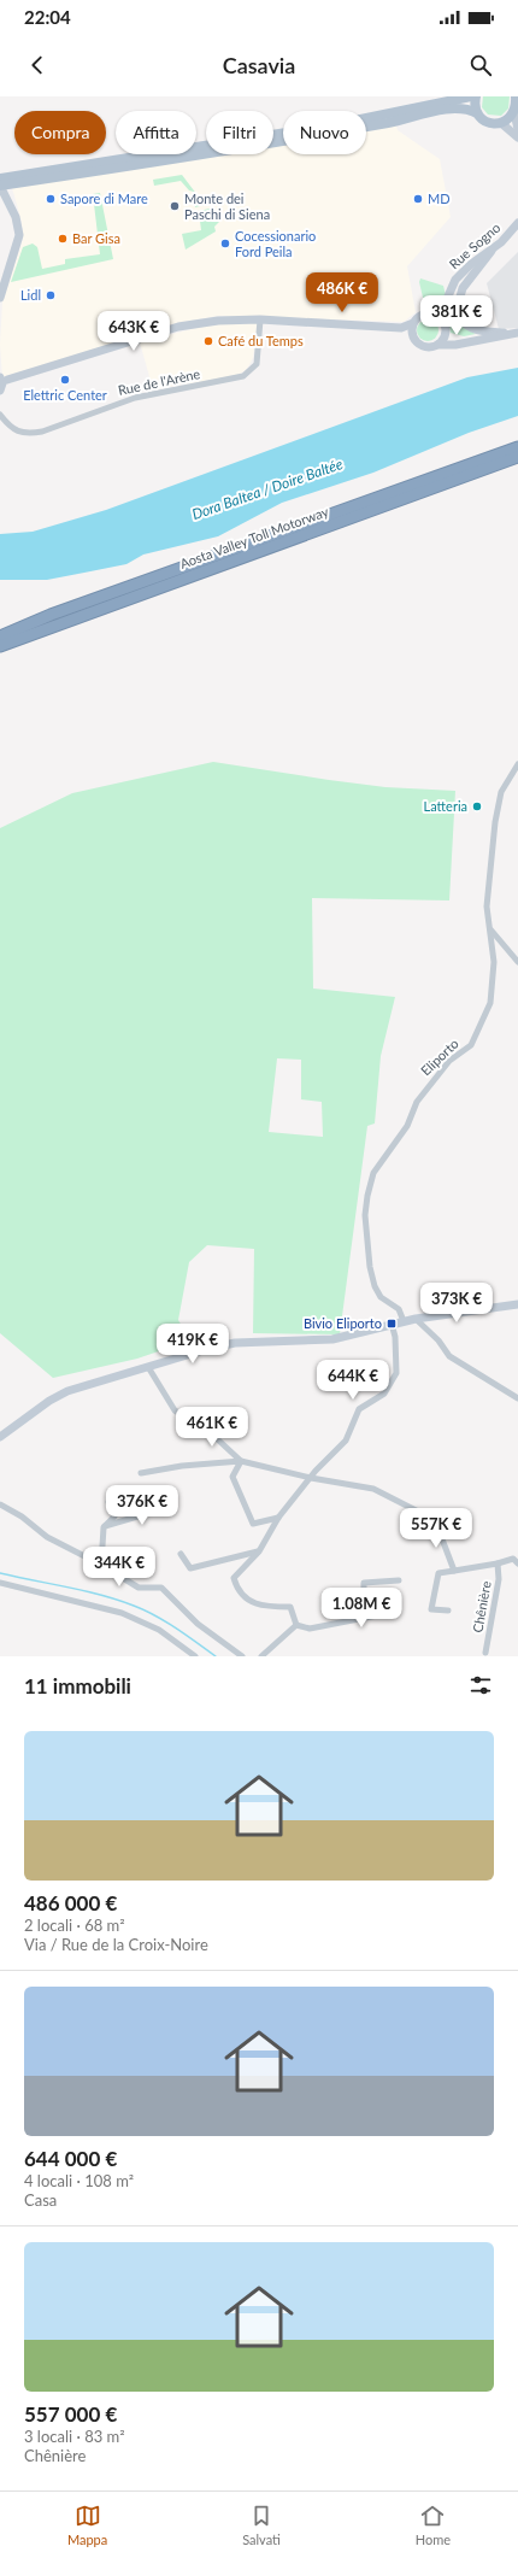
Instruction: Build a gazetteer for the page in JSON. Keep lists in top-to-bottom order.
{
  "streets": {
    "highway": ["Aosta Valley Toll Motorway"],
    "street": [
      "Rue Sogno",
      "Rue de l'Arène",
      "Eliporto",
      "Chênière"
    ]
  },
  "water": ["Dora Baltea / Doire Baltée"],
  "places": {
    "other": [
      "Sapore di Mare",
      "MD",
      "Monte dei Paschi di Siena",
      "Bar Gisa",
      "Cocessionario Ford Peila",
      "Lidl",
      "Café du Temps",
      "Elettric Center",
      "Latteria"
    ],
    "transit": ["Bivio Eliporto"]
  },
  "page": {
    "status": "22:04",
    "header": "Casavia",
    "chip": [
      "Compra",
      "Affitta",
      "Filtri",
      "Nuovo"
    ],
    "price": [
      "486K €",
      "381K €",
      "643K €",
      "373K €",
      "419K €",
      "644K €",
      "461K €",
      "376K €",
      "557K €",
      "344K €",
      "1.08M €"
    ],
    "heading": "11 immobili",
    "list": [
      {
        "name": "486 000 €",
        "note": "2 locali · 68 m² · Via / Rue de la Croix-Noire"
      },
      {
        "name": "644 000 €",
        "note": "4 locali · 108 m² · Casa"
      },
      {
        "name": "557 000 €",
        "note": "3 locali · 83 m² · Chênière"
      }
    ],
    "tabs": ["Mappa", "Salvati", "Home"]
  }
}
